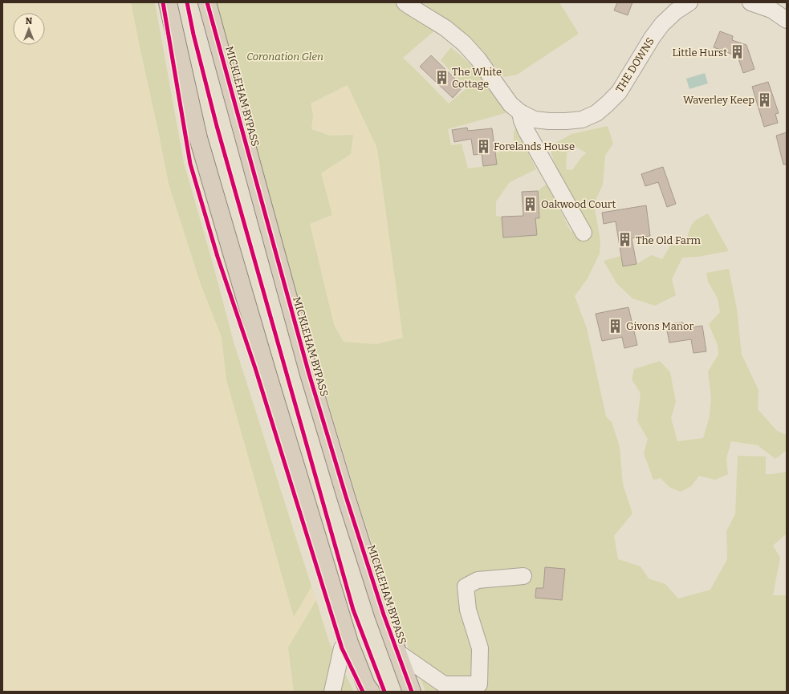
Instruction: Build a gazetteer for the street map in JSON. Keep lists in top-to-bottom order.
{
  "streets": {
    "highway": ["MICKLEHAM BYPASS"],
    "street": ["THE DOWNS"]
  },
  "parks": ["Coronation Glen"],
  "places": {
    "building": [
      "Little Hurst",
      "The White Cottage",
      "Waverley Keep",
      "Forelands House",
      "Oakwood Court",
      "The Old Farm",
      "Givons Manor"
    ]
  },
  "north": "top"
}
